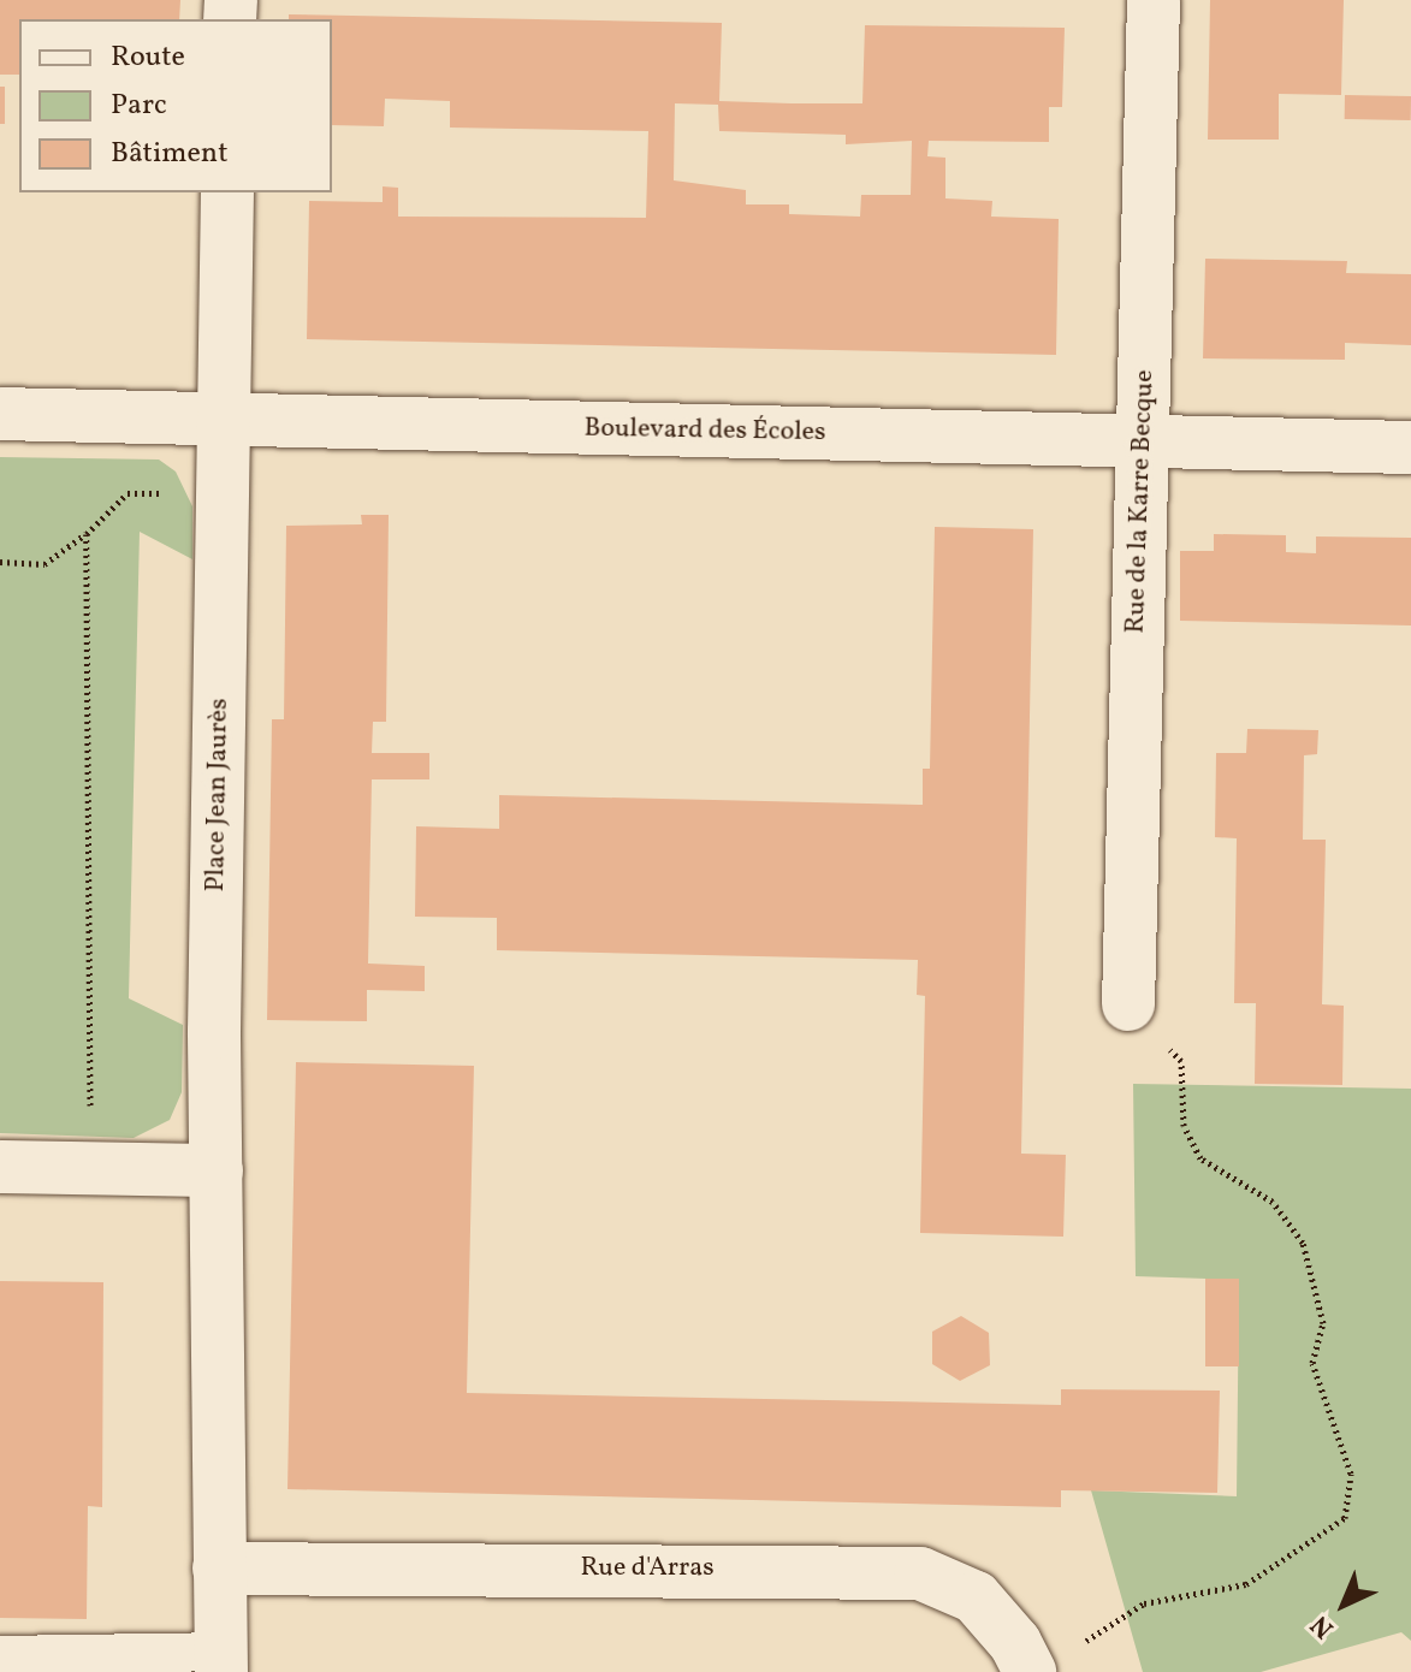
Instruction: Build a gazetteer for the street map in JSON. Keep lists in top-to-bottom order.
{
  "streets": {
    "street": [
      "Boulevard des Écoles",
      "Rue de la Karre Becque",
      "Place Jean Jaurès",
      "Rue d'Arras"
    ]
  },
  "crossings": [
    ["Boulevard des Écoles", "Rue de la Karre Becque"],
    ["Boulevard des Écoles", "Place Jean Jaurès"],
    ["Place Jean Jaurès", "Rue d'Arras"]
  ],
  "legend": ["Route", "Parc", "Bâtiment"],
  "north": "bottom left"
}
